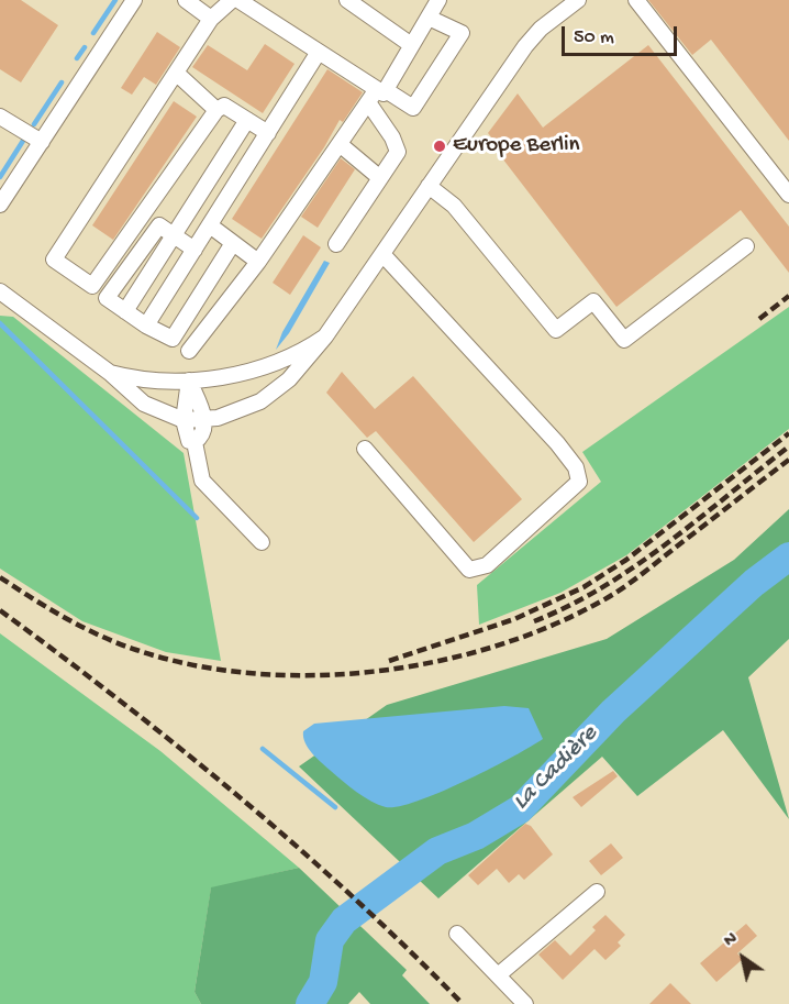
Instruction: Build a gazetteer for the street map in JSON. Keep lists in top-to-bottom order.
{
  "water": ["La Cadière"],
  "places": ["Europe Berlin"],
  "scale_bar": "50 m",
  "north": "top left"
}
